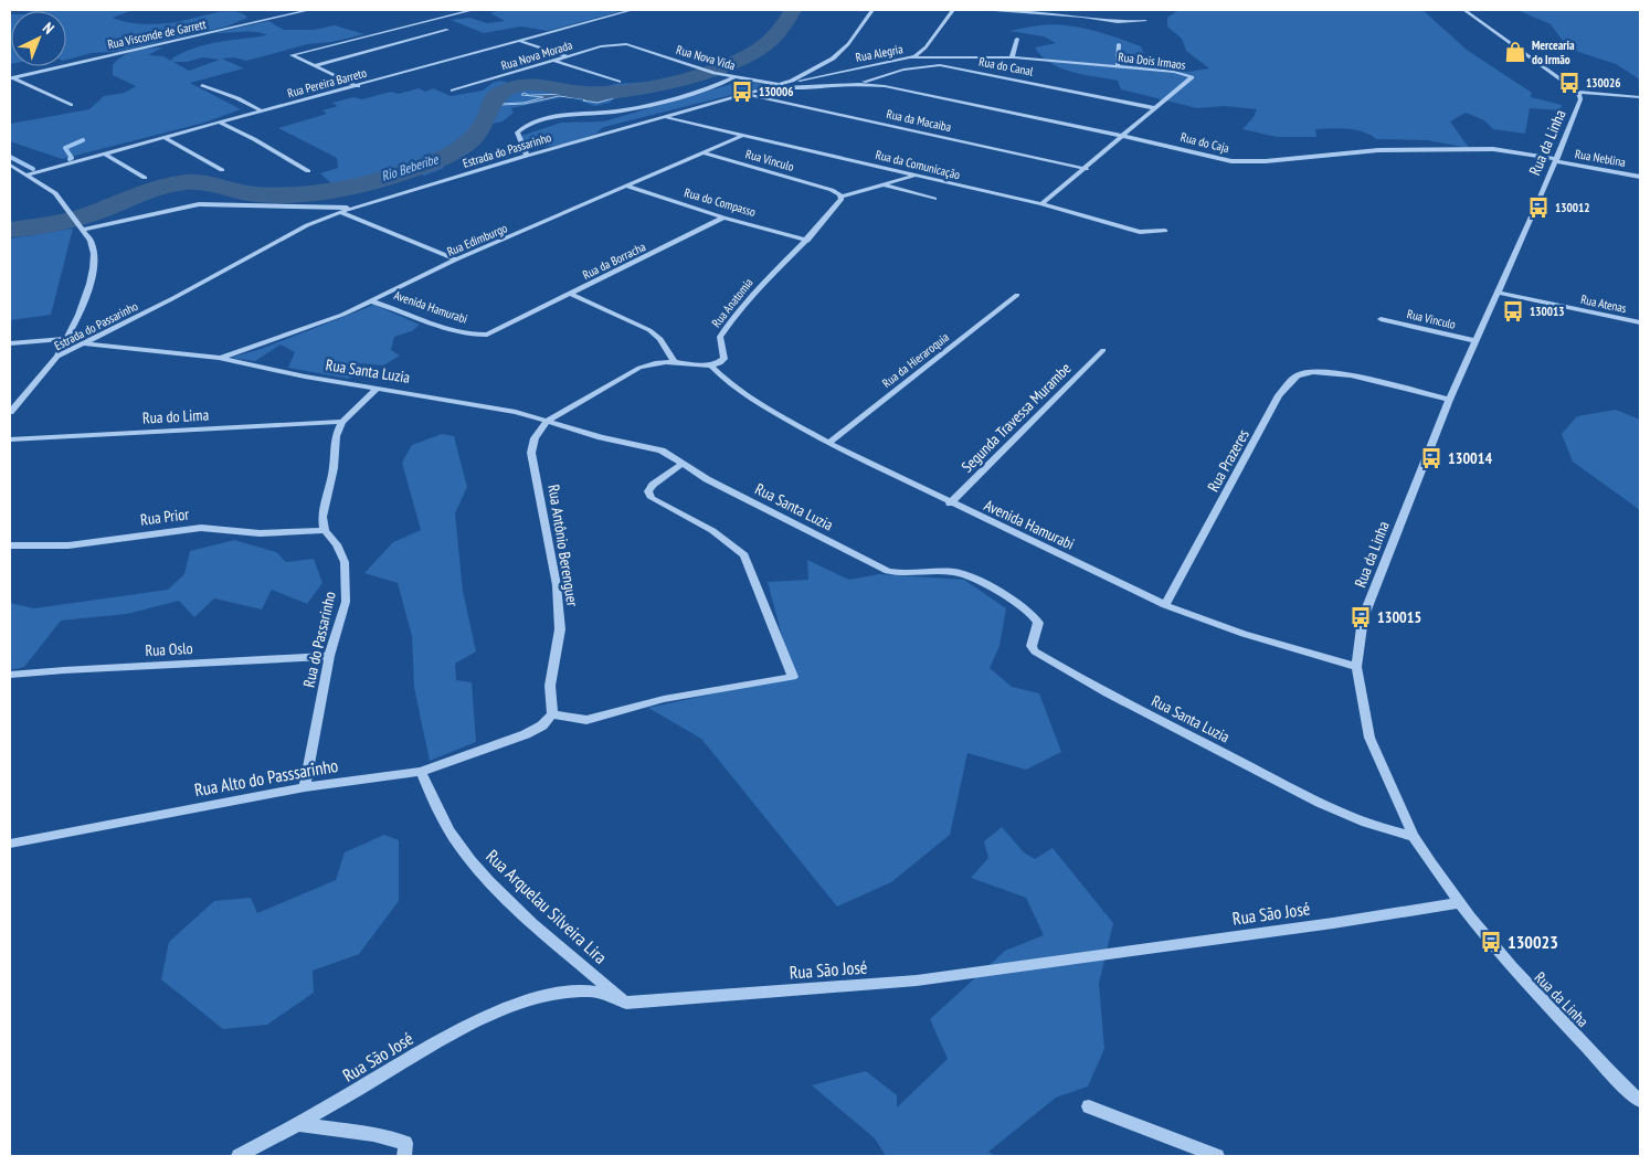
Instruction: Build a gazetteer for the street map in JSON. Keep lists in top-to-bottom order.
{
  "streets": {
    "street": [
      "Rua Visconde de Garrett",
      "Rua Alegria",
      "Rua Nova Morada",
      "Rua Nova Vida",
      "Rua Dois Irmaos",
      "Rua do Canal",
      "Rua Pereira Barreto",
      "Rua da Macaiba",
      "Rua do Caja",
      "Rua da Linha",
      "Estrada do Passarinho",
      "Rua Neblina",
      "Rua Vinculo",
      "Rua da Comunicação",
      "Rua do Compasso",
      "Rua Edimburgo",
      "Rua da Borracha",
      "Rua Anatomia",
      "Rua Atenas",
      "Avenida Hamurabi",
      "Rua da Hieraroquia",
      "Rua Santa Luzia",
      "Rua do Lima",
      "Segunda Travessa Murambe",
      "Rua Prazeres",
      "Rua Prior",
      "Rua Antônio Berenguer",
      "Rua do Passarinho",
      "Rua Oslo",
      "Rua Alto do Passsarinho",
      "Rua Arquelau Silveira Lira",
      "Rua São José"
    ]
  },
  "crossings": [
    ["Rua Alegria", "Rua Nova Vida"],
    ["Rua Alegria", "Rua Dois Irmaos"],
    ["Rua Alegria", "Rua do Canal"],
    ["Rua Alegria", "Rua do Caja"],
    ["Rua Alegria", "Estrada do Passarinho"],
    ["Rua Nova Morada", "Rua Nova Vida"],
    ["Rua Nova Vida", "Estrada do Passarinho"],
    ["Rua Dois Irmaos", "Rua do Canal"],
    ["Rua Dois Irmaos", "Rua da Macaiba"],
    ["Rua Dois Irmaos", "Rua do Caja"],
    ["Rua Dois Irmaos", "Rua da Comunicação"],
    ["Rua da Macaiba", "Estrada do Passarinho"],
    ["Rua do Caja", "Rua da Linha"],
    ["Rua do Caja", "Rua Neblina"],
    ["Rua da Linha", "Rua Neblina"],
    ["Rua da Linha", "Rua Vinculo"],
    ["Rua da Linha", "Rua Atenas"],
    ["Rua da Linha", "Avenida Hamurabi"],
    ["Rua da Linha", "Rua Santa Luzia"],
    ["Rua da Linha", "Rua Prazeres"],
    ["Rua da Linha", "Rua São José"],
    ["Estrada do Passarinho", "Rua da Comunicação"],
    ["Estrada do Passarinho", "Rua Santa Luzia"],
    ["Rua Vinculo", "Rua Edimburgo"],
    ["Rua Vinculo", "Rua Anatomia"],
    ["Rua da Comunicação", "Rua Edimburgo"],
    ["Rua do Compasso", "Rua Edimburgo"],
    ["Rua do Compasso", "Rua da Borracha"],
    ["Rua do Compasso", "Rua Anatomia"],
    ["Rua Edimburgo", "Avenida Hamurabi"],
    ["Rua Edimburgo", "Rua Santa Luzia"],
    ["Rua da Borracha", "Avenida Hamurabi"],
    ["Rua Anatomia", "Avenida Hamurabi"],
    ["Avenida Hamurabi", "Rua da Hieraroquia"],
    ["Avenida Hamurabi", "Segunda Travessa Murambe"],
    ["Avenida Hamurabi", "Rua Prazeres"],
    ["Rua Santa Luzia", "Rua Antônio Berenguer"],
    ["Rua Prior", "Rua do Passarinho"],
    ["Rua Antônio Berenguer", "Rua Alto do Passsarinho"],
    ["Rua do Passarinho", "Rua Oslo"],
    ["Rua do Passarinho", "Rua Alto do Passsarinho"],
    ["Rua Alto do Passsarinho", "Rua Arquelau Silveira Lira"],
    ["Rua Arquelau Silveira Lira", "Rua São José"]
  ],
  "water": ["Rio Beberibe"],
  "places": {
    "shop": ["Mercearia do Irmão"],
    "bus stop": [
      "130026",
      "130006",
      "130012",
      "130013",
      "130014",
      "130015",
      "130023"
    ]
  },
  "north": "top right"
}
